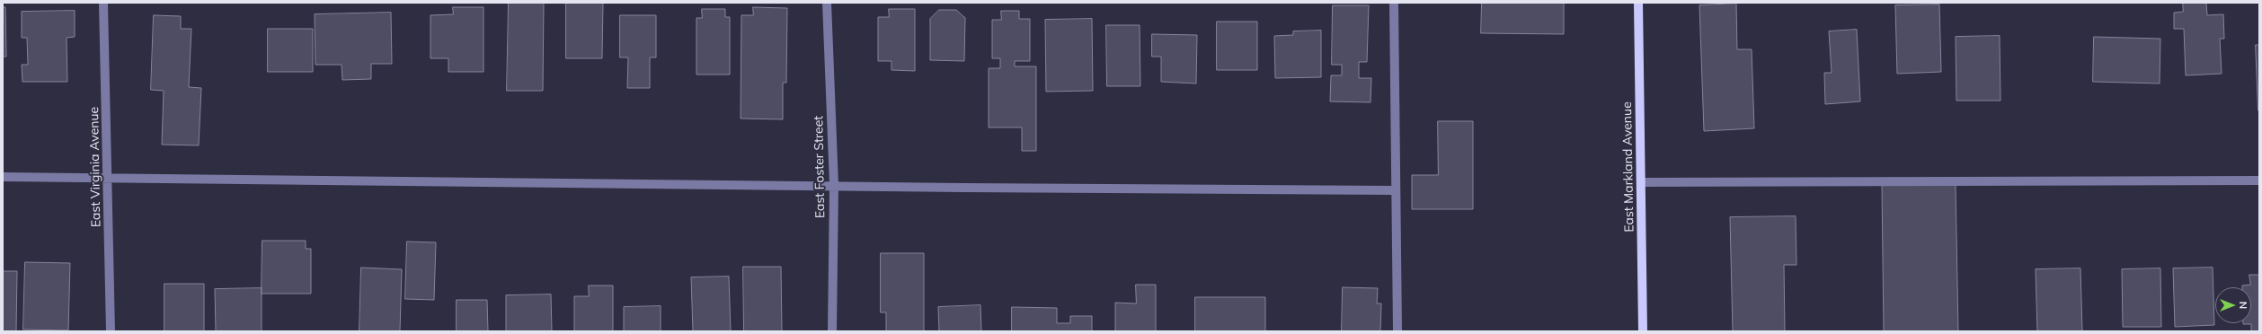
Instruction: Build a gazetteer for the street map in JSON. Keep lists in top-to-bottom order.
{
  "streets": {
    "main road": ["East Markland Avenue"],
    "street": ["East Virginia Avenue", "East Foster Street"]
  },
  "north": "right"
}
